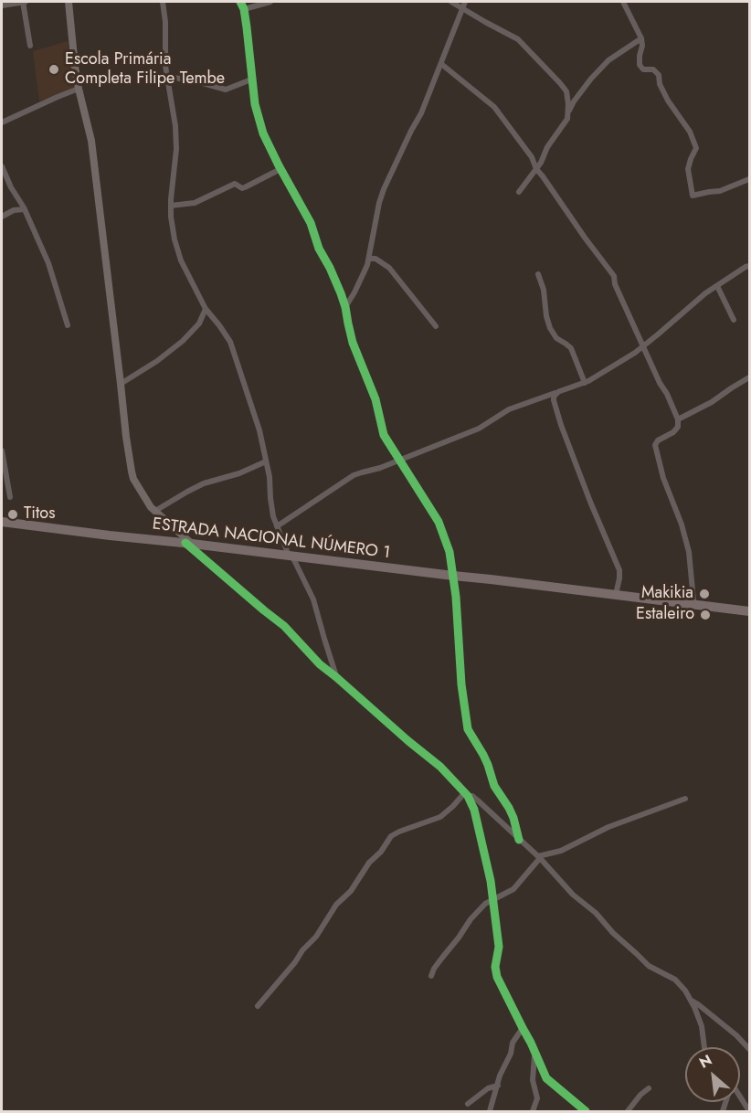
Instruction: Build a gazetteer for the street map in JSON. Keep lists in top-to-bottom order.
{
  "streets": {
    "highway": ["ESTRADA NACIONAL NÚMERO 1"]
  },
  "places": [
    "Escola Primária Completa Filipe Tembe",
    "Titos",
    "Makikia",
    "Estaleiro"
  ],
  "north": "top left"
}
